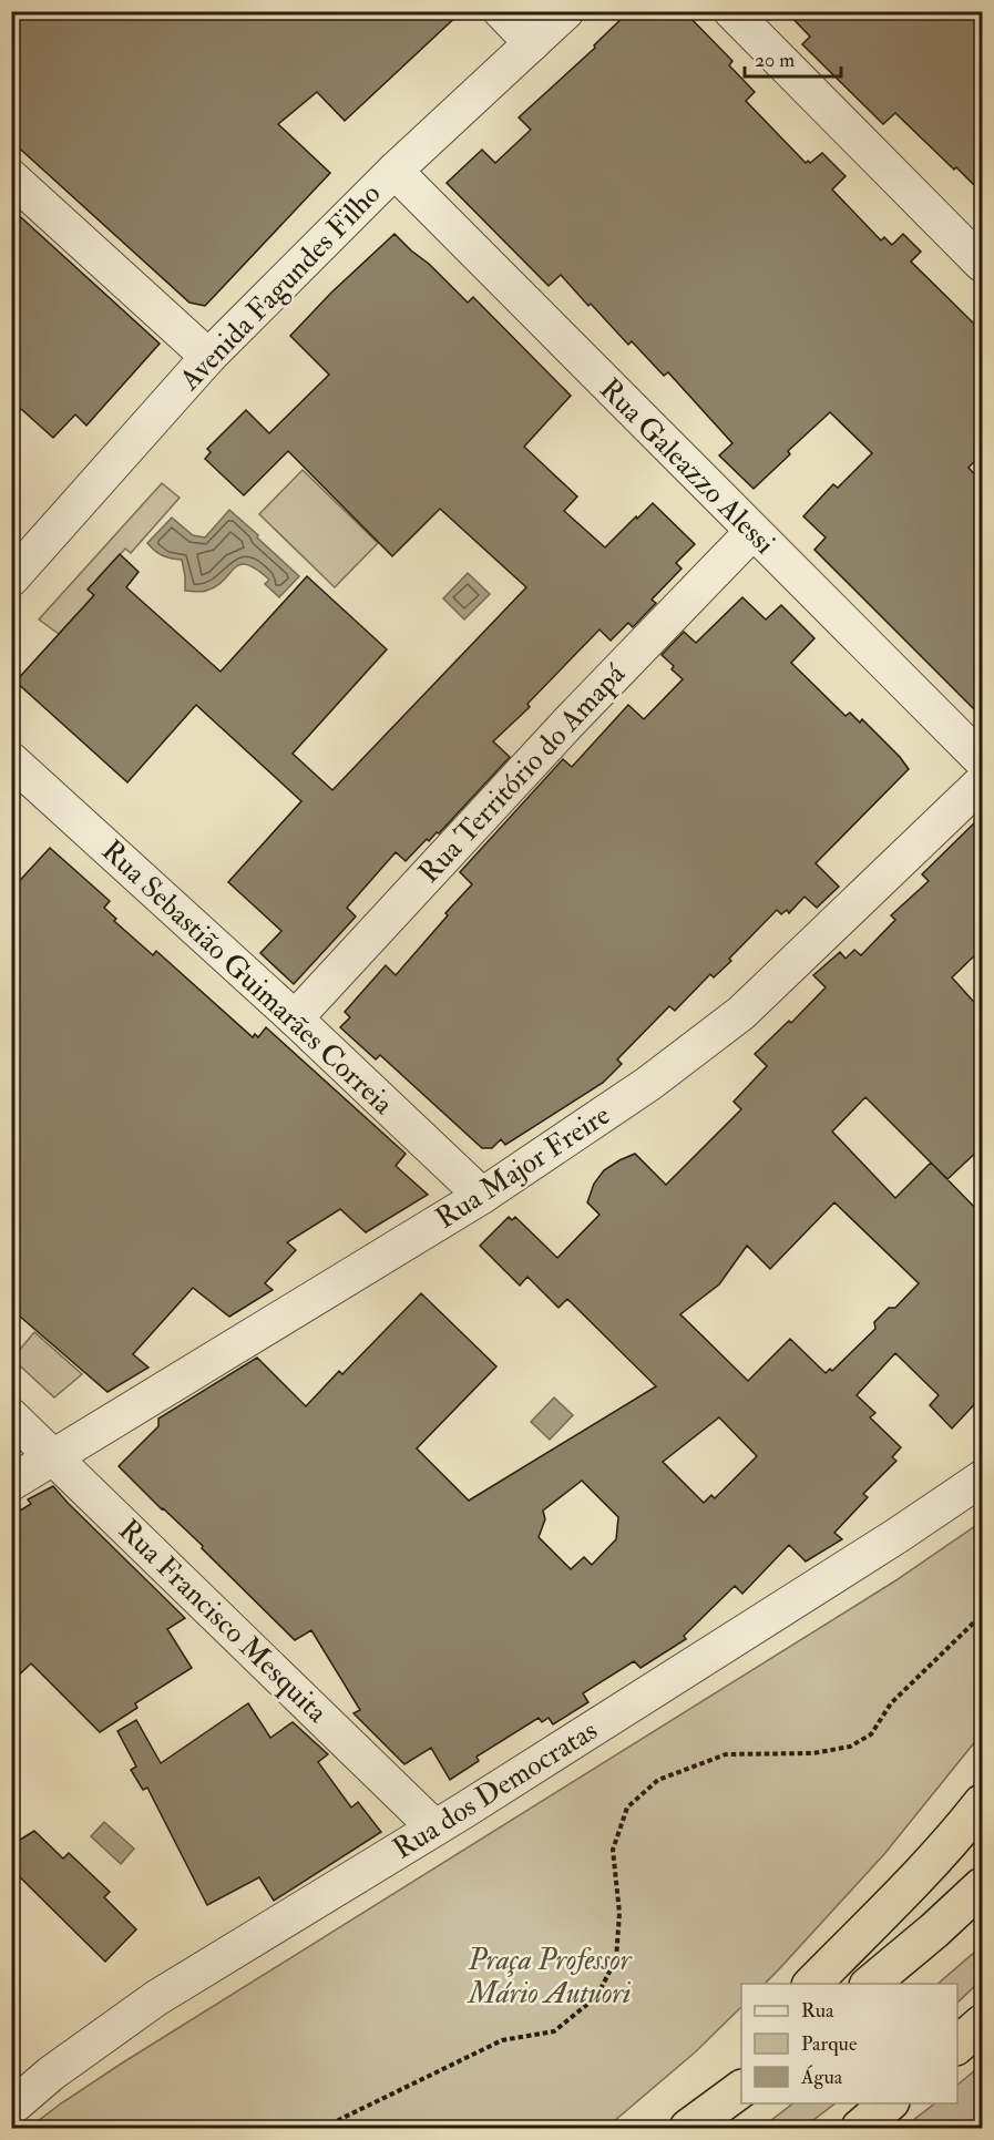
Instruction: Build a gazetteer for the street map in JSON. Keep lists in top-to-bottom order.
{
  "streets": {
    "street": [
      "Avenida Fagundes Filho",
      "Rua Galeazzo Alessi",
      "Rua Território do Amapá",
      "Rua Sebastião Guimarães Correia",
      "Rua Major Freire",
      "Rua Francisco Mesquita",
      "Rua dos Democratas"
    ]
  },
  "crossings": [
    ["Avenida Fagundes Filho", "Rua Galeazzo Alessi"],
    ["Rua Galeazzo Alessi", "Rua Território do Amapá"],
    ["Rua Território do Amapá", "Rua Sebastião Guimarães Correia"],
    ["Rua Sebastião Guimarães Correia", "Rua Major Freire"],
    ["Rua Major Freire", "Rua Francisco Mesquita"],
    ["Rua Francisco Mesquita", "Rua dos Democratas"]
  ],
  "parks": ["Praça Professor Mário Autuori"],
  "legend": ["Rua", "Parque", "Água"],
  "scale_bar": "20 m"
}
